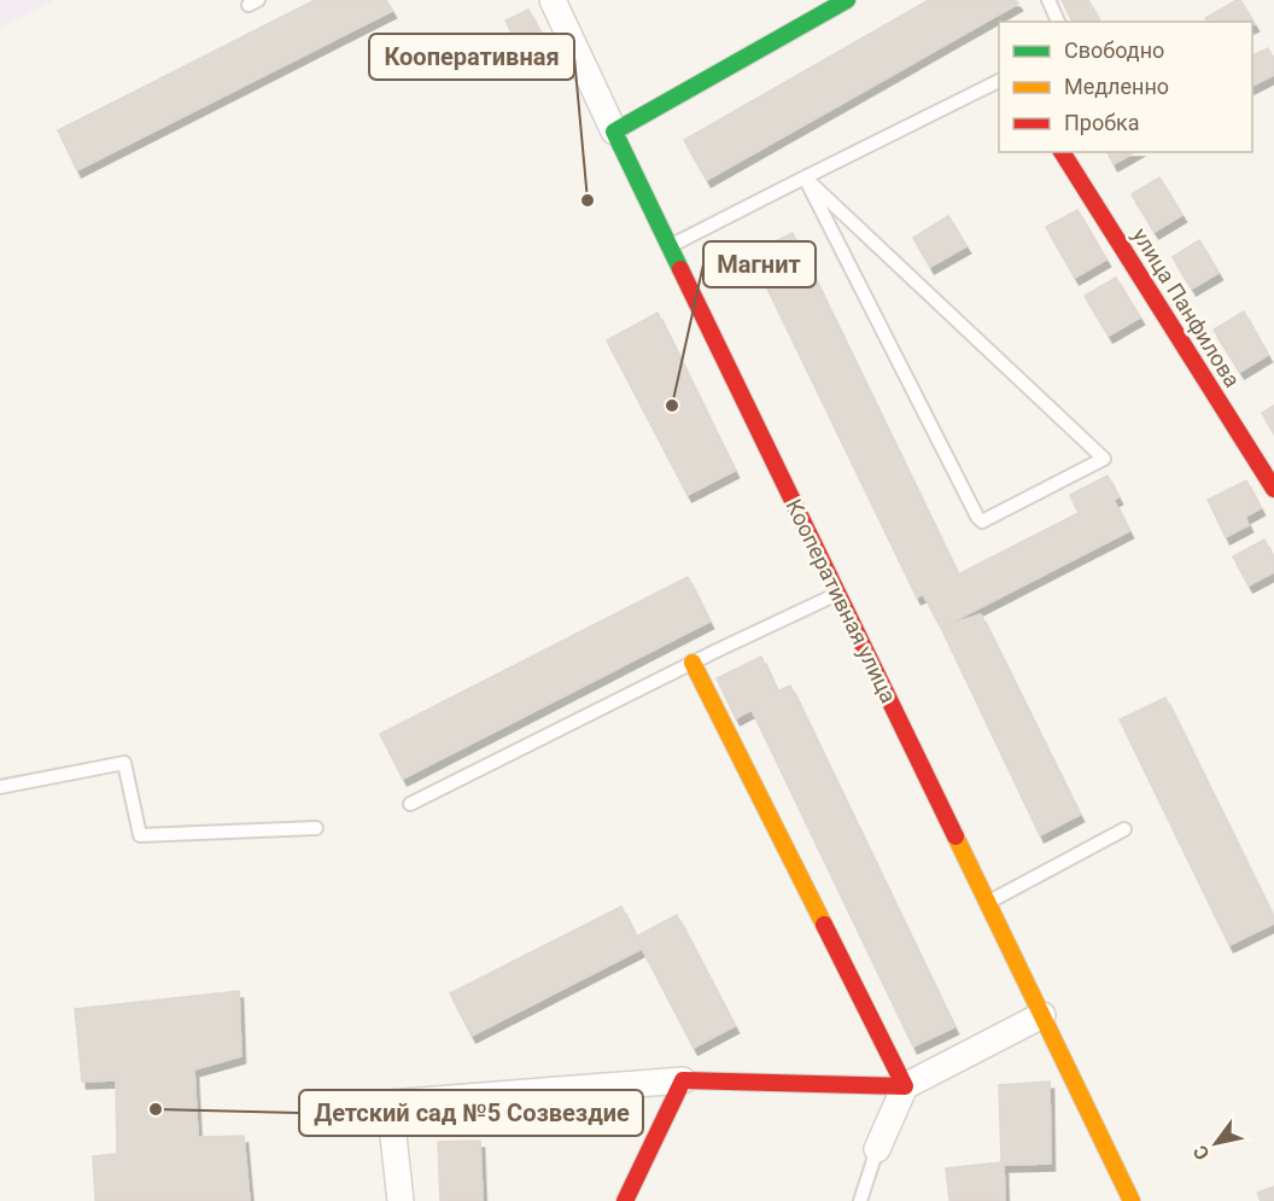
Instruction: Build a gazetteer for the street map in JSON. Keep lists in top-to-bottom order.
{
  "streets": {
    "street": ["улица Панфилова", "Кооперативная улица"]
  },
  "places": ["Кооперативная", "Магнит", "Детский сад №5 Созвездие"],
  "legend": ["Свободно", "Медленно", "Пробка"],
  "north": "bottom left"
}
